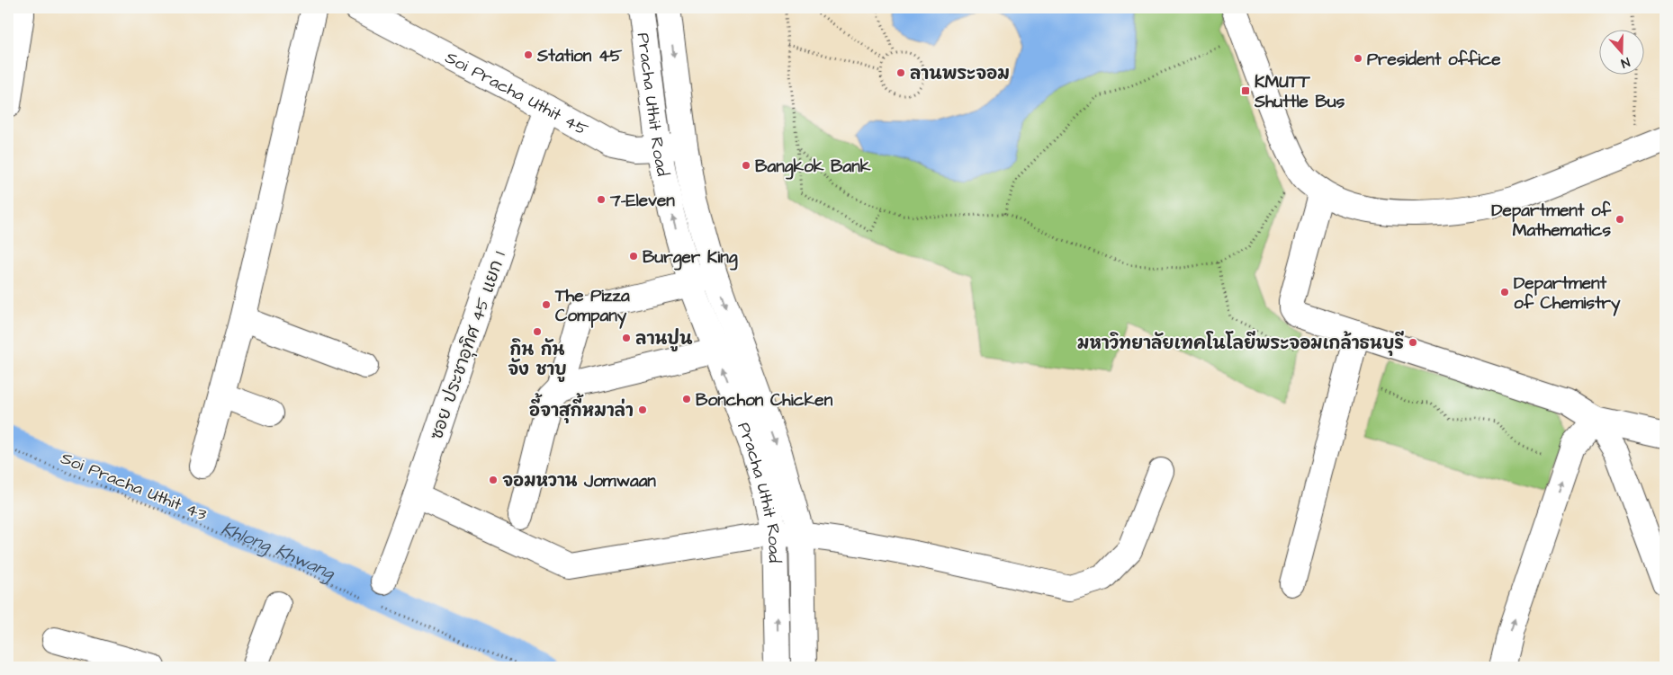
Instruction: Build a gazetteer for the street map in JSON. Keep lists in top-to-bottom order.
{
  "streets": {
    "street": ["Soi Pracha Uthit 45", "Pracha Uthit Road", "ซอย ประชาอุทิศ 45 แยก 1"],
    "path": ["Soi Pracha Uthit 43"]
  },
  "crossings": [
    ["Soi Pracha Uthit 45", "Pracha Uthit Road"],
    ["Soi Pracha Uthit 45", "ซอย ประชาอุทิศ 45 แยก 1"],
    ["ซอย ประชาอุทิศ 45 แยก 1", "Soi Pracha Uthit 43"]
  ],
  "water": ["Khlong Khwang"],
  "places": {
    "other": [
      "Station 45",
      "President office",
      "ลานพระจอม",
      "Bangkok Bank",
      "7-Eleven",
      "Department of Mathematics",
      "Burger King",
      "Department of Chemistry",
      "The Pizza Company",
      "กิน กัน จัง ชาบู",
      "ลานปูน",
      "มหาวิทยาลัยเทคโนโลยีพระจอมเกล้าธนบุรี",
      "Bonchon Chicken",
      "อี้จาสุกี้หมาล่า",
      "จอมหวาน Jomwaan"
    ],
    "transit": ["KMUTT Shuttle Bus"]
  },
  "north": "bottom"
}
